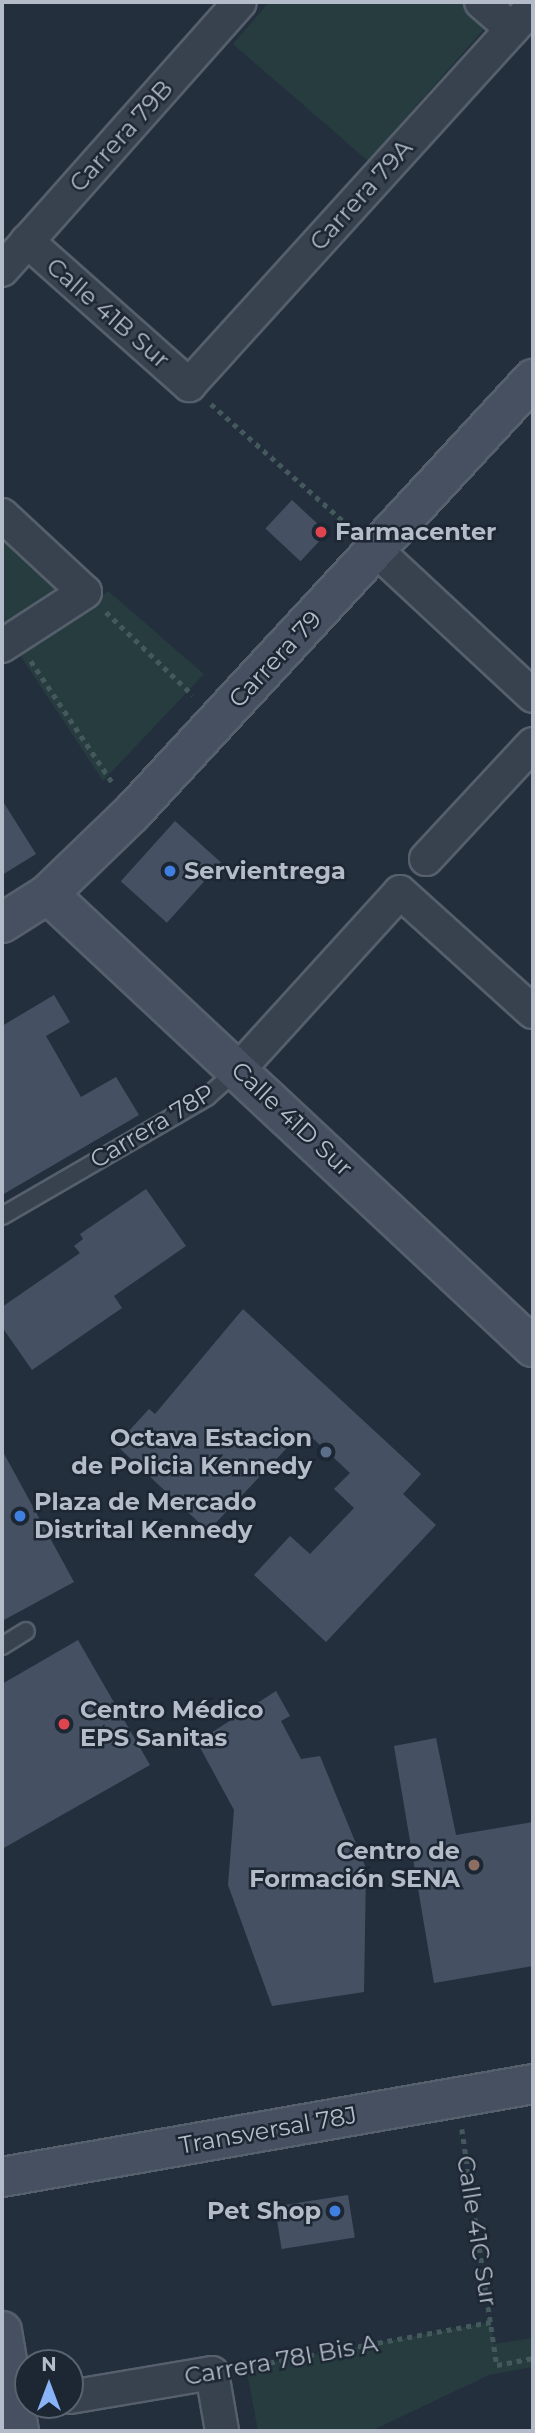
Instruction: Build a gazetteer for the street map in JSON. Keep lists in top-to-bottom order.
{
  "streets": {
    "street": [
      "Carrera 79B",
      "Carrera 79A",
      "Calle 41B Sur",
      "Carrera 79",
      "Calle 41D Sur",
      "Carrera 78P",
      "Transversal 78J",
      "Carrera 78I Bis A"
    ],
    "path": ["Calle 41C Sur"]
  },
  "crossings": [
    ["Carrera 79B", "Calle 41B Sur"],
    ["Carrera 79A", "Calle 41B Sur"],
    ["Carrera 79", "Calle 41D Sur"],
    ["Calle 41D Sur", "Carrera 78P"],
    ["Transversal 78J", "Calle 41C Sur"],
    ["Calle 41C Sur", "Carrera 78I Bis A"]
  ],
  "places": [
    "Farmacenter",
    "Servientrega",
    "Octava Estacion de Policia Kennedy",
    "Plaza de Mercado Distrital Kennedy",
    "Centro Médico EPS Sanitas",
    "Centro de Formación SENA",
    "Pet Shop"
  ],
  "north": "top"
}
